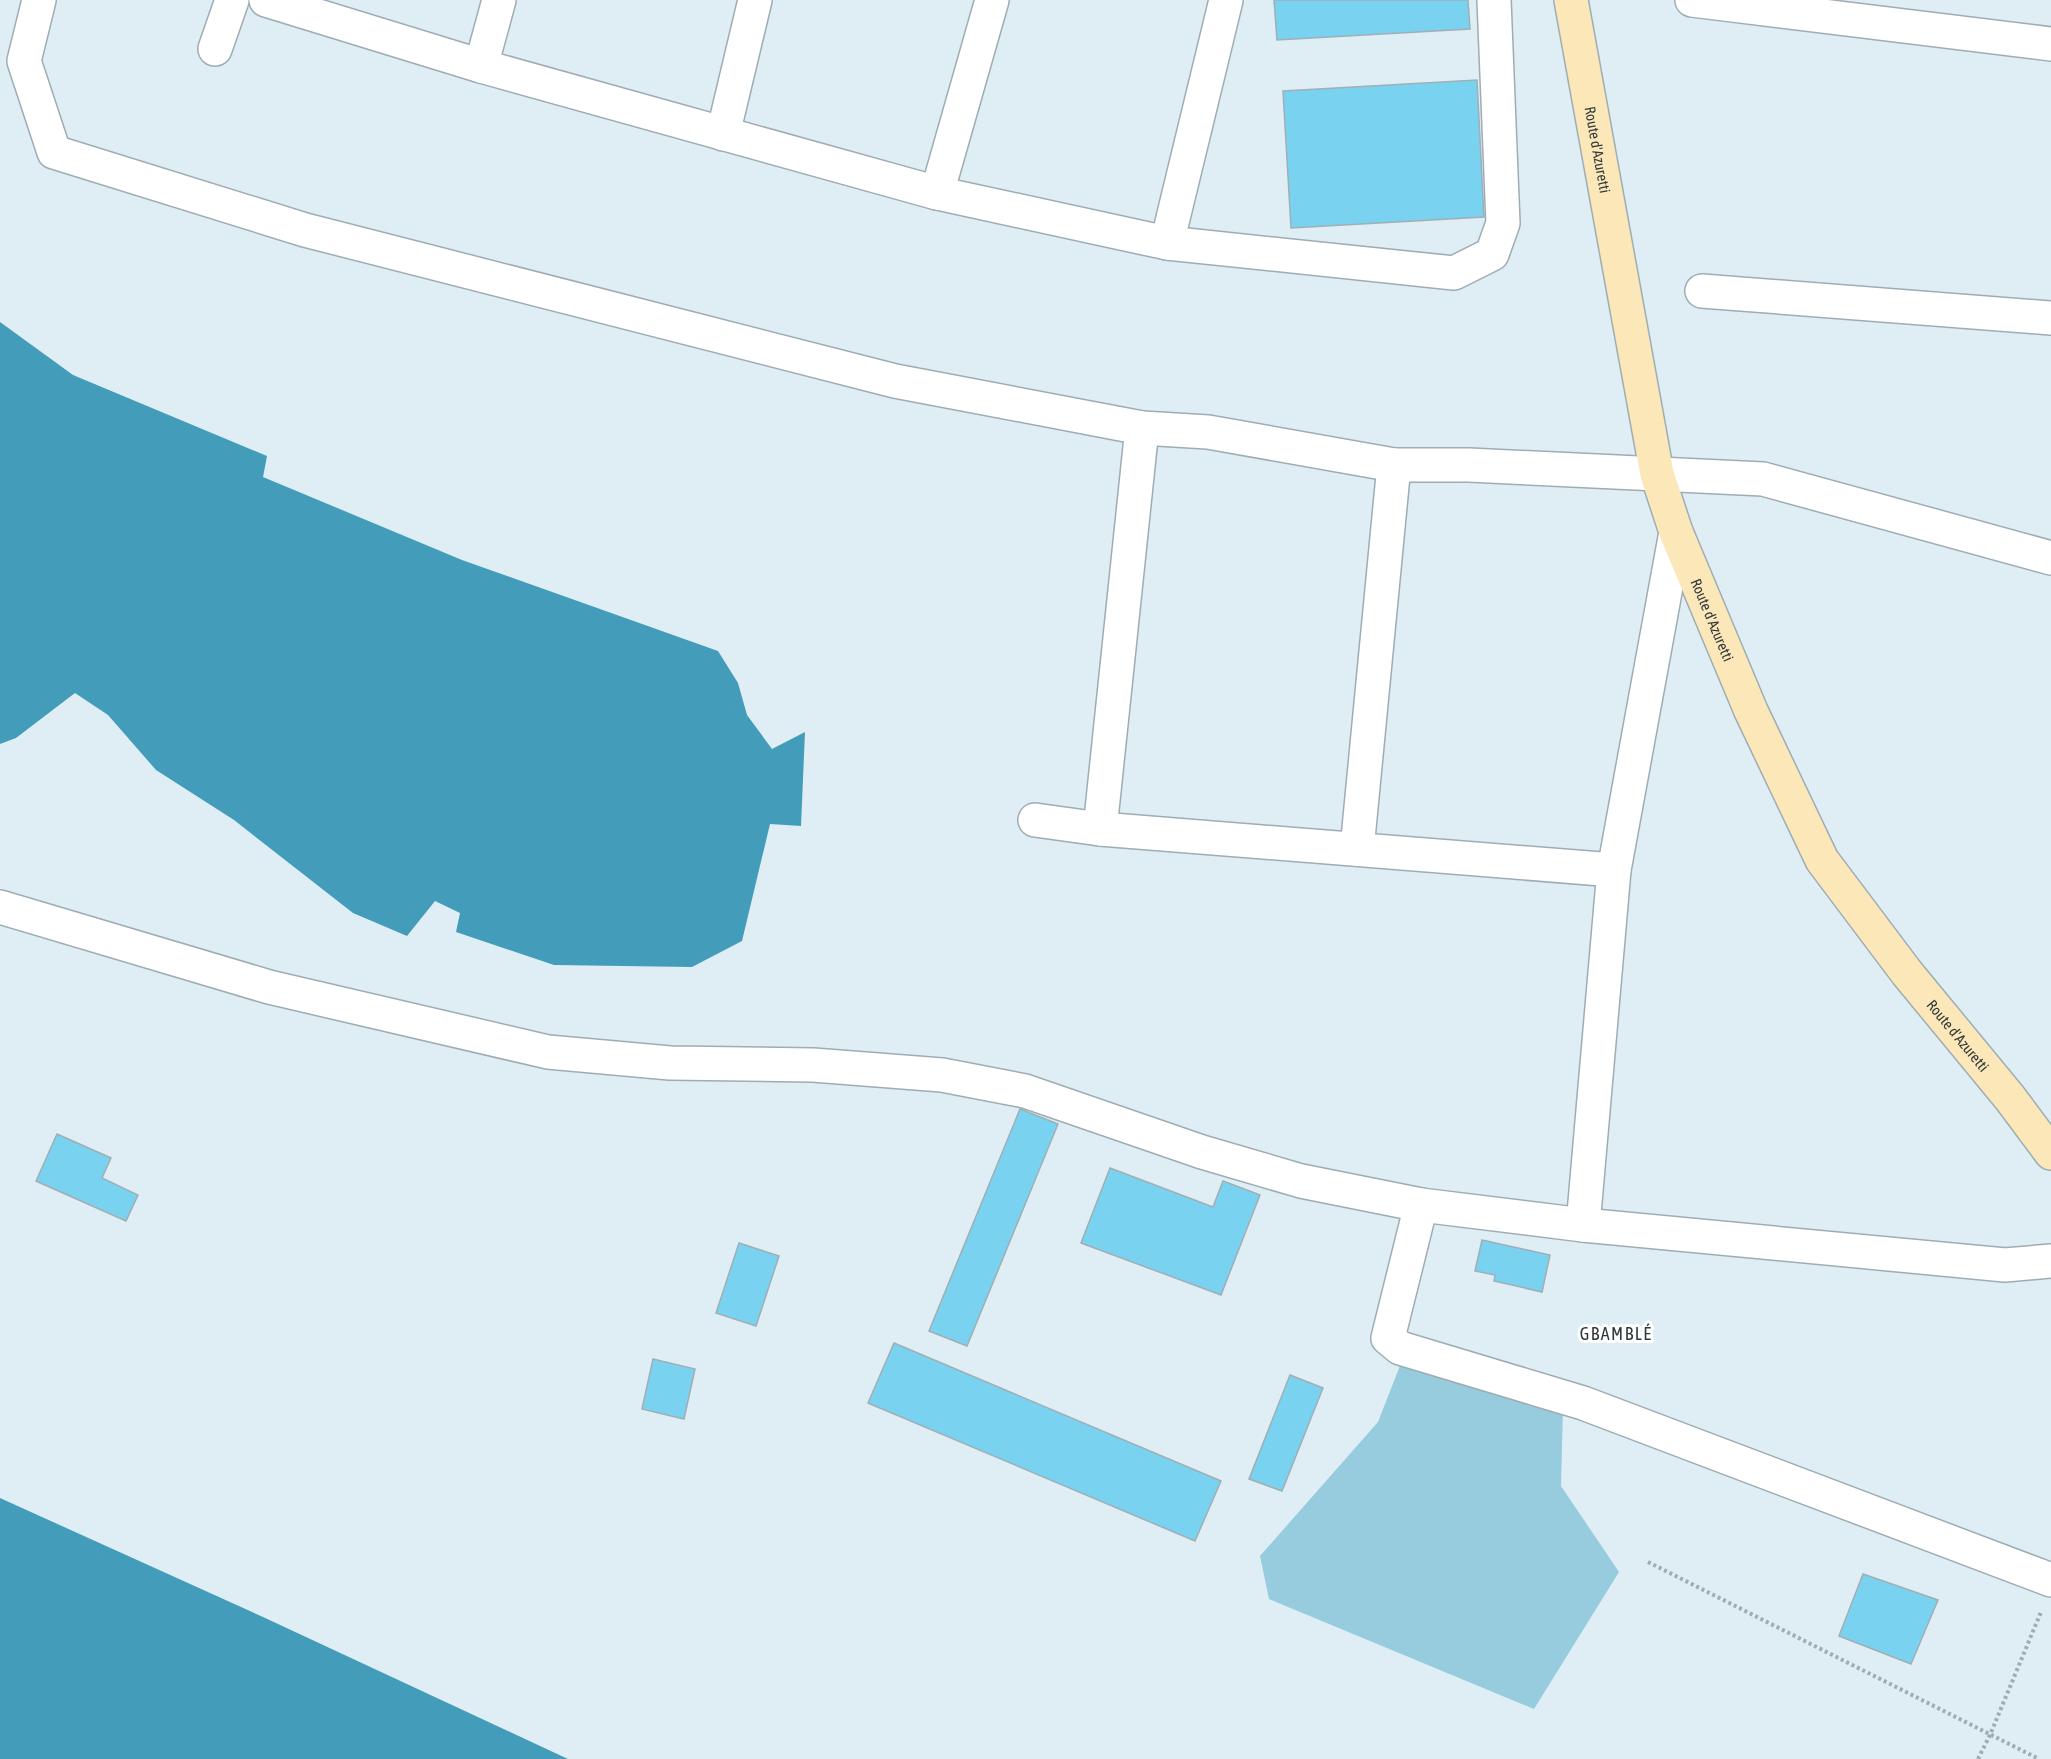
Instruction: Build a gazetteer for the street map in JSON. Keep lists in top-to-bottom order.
{
  "streets": {
    "street": ["Route d'Azuretti"]
  },
  "districts": ["GBAMBLÉ"]
}
